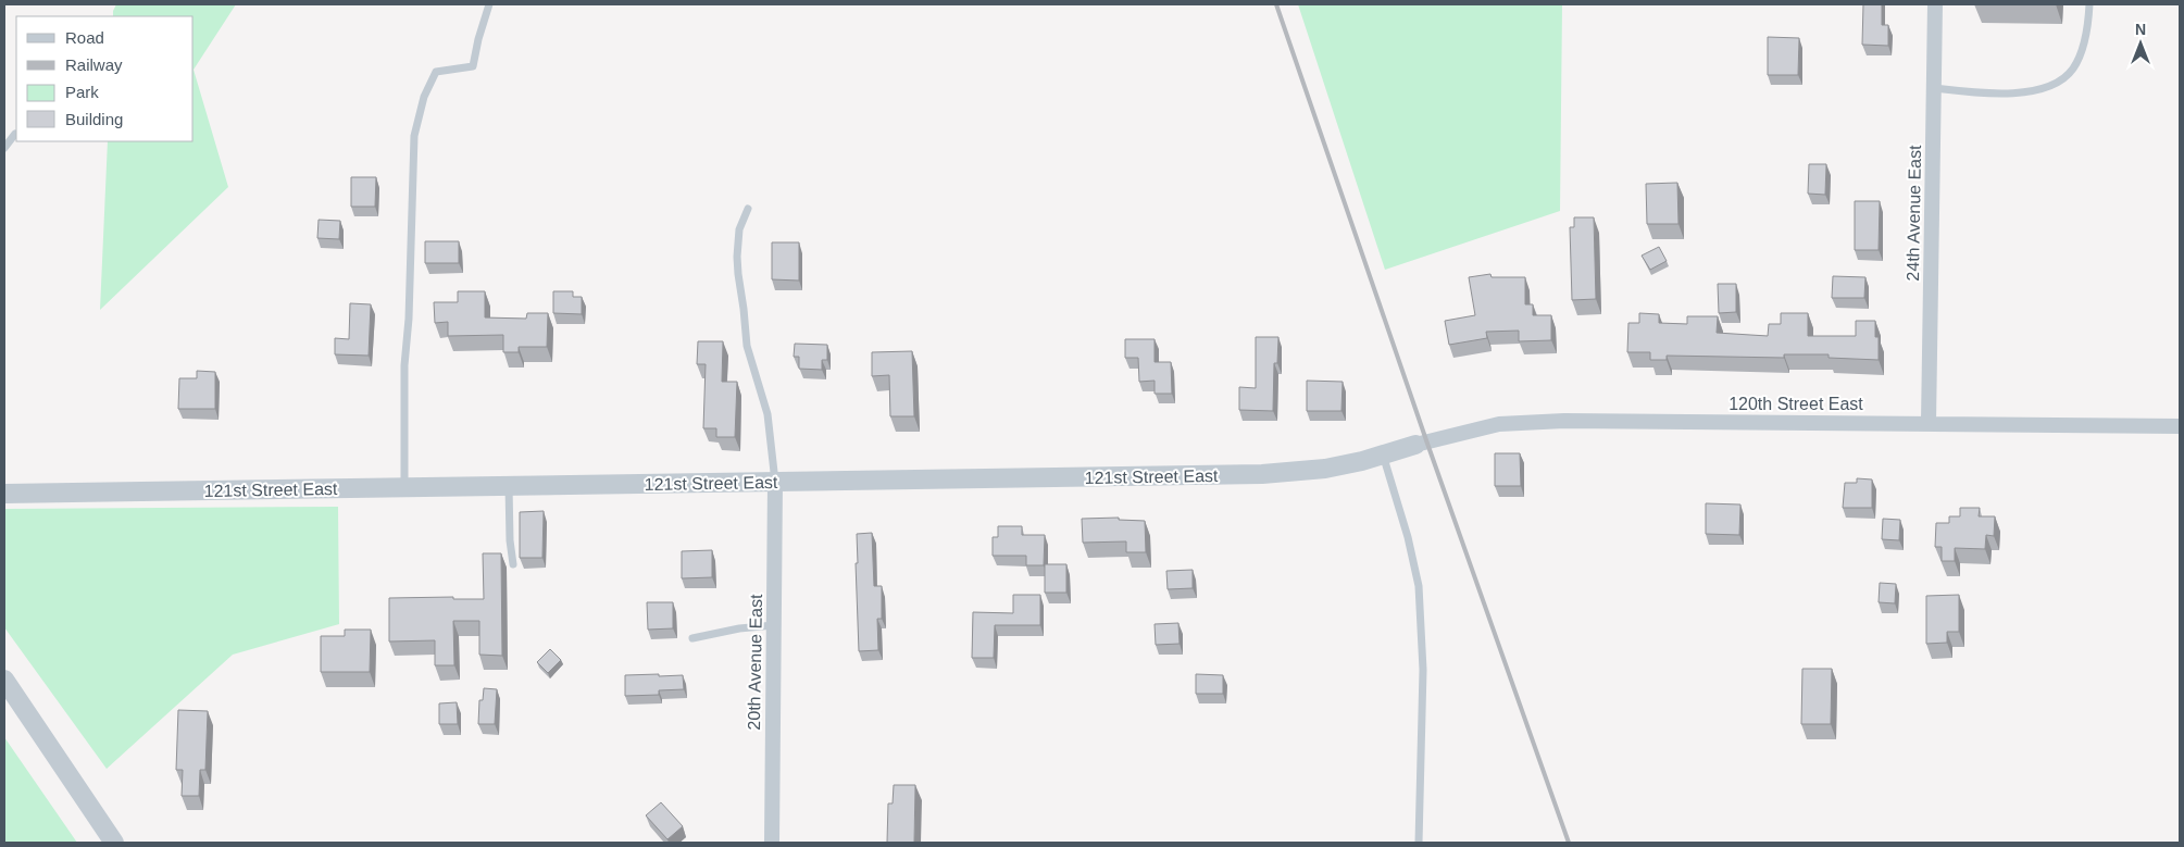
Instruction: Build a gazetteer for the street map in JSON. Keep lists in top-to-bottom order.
{
  "streets": {
    "street": [
      "24th Avenue East",
      "120th Street East",
      "121st Street East",
      "20th Avenue East"
    ]
  },
  "crossings": [
    ["24th Avenue East", "120th Street East"],
    ["120th Street East", "121st Street East"],
    ["121st Street East", "20th Avenue East"]
  ],
  "legend": [
    "Road",
    "Railway",
    "Park",
    "Building"
  ],
  "north": "top"
}
